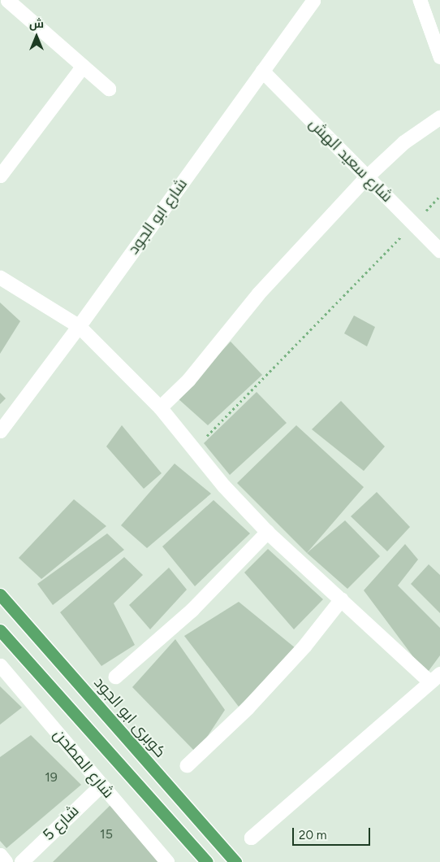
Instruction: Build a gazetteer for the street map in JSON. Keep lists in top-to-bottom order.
{
  "streets": {
    "main road": ["كوبرى ابو الجود"],
    "street": [
      "شارع سعيد الهش",
      "شارع ابو الجود",
      "شارع المطحن",
      "شارع 5"
    ]
  },
  "crossings": [
    ["شارع سعيد الهش", "شارع ابو الجود"],
    ["شارع المطحن", "شارع 5"]
  ],
  "house_numbers": ["19", "15"],
  "scale_bar": "20 m",
  "north": "top"
}
